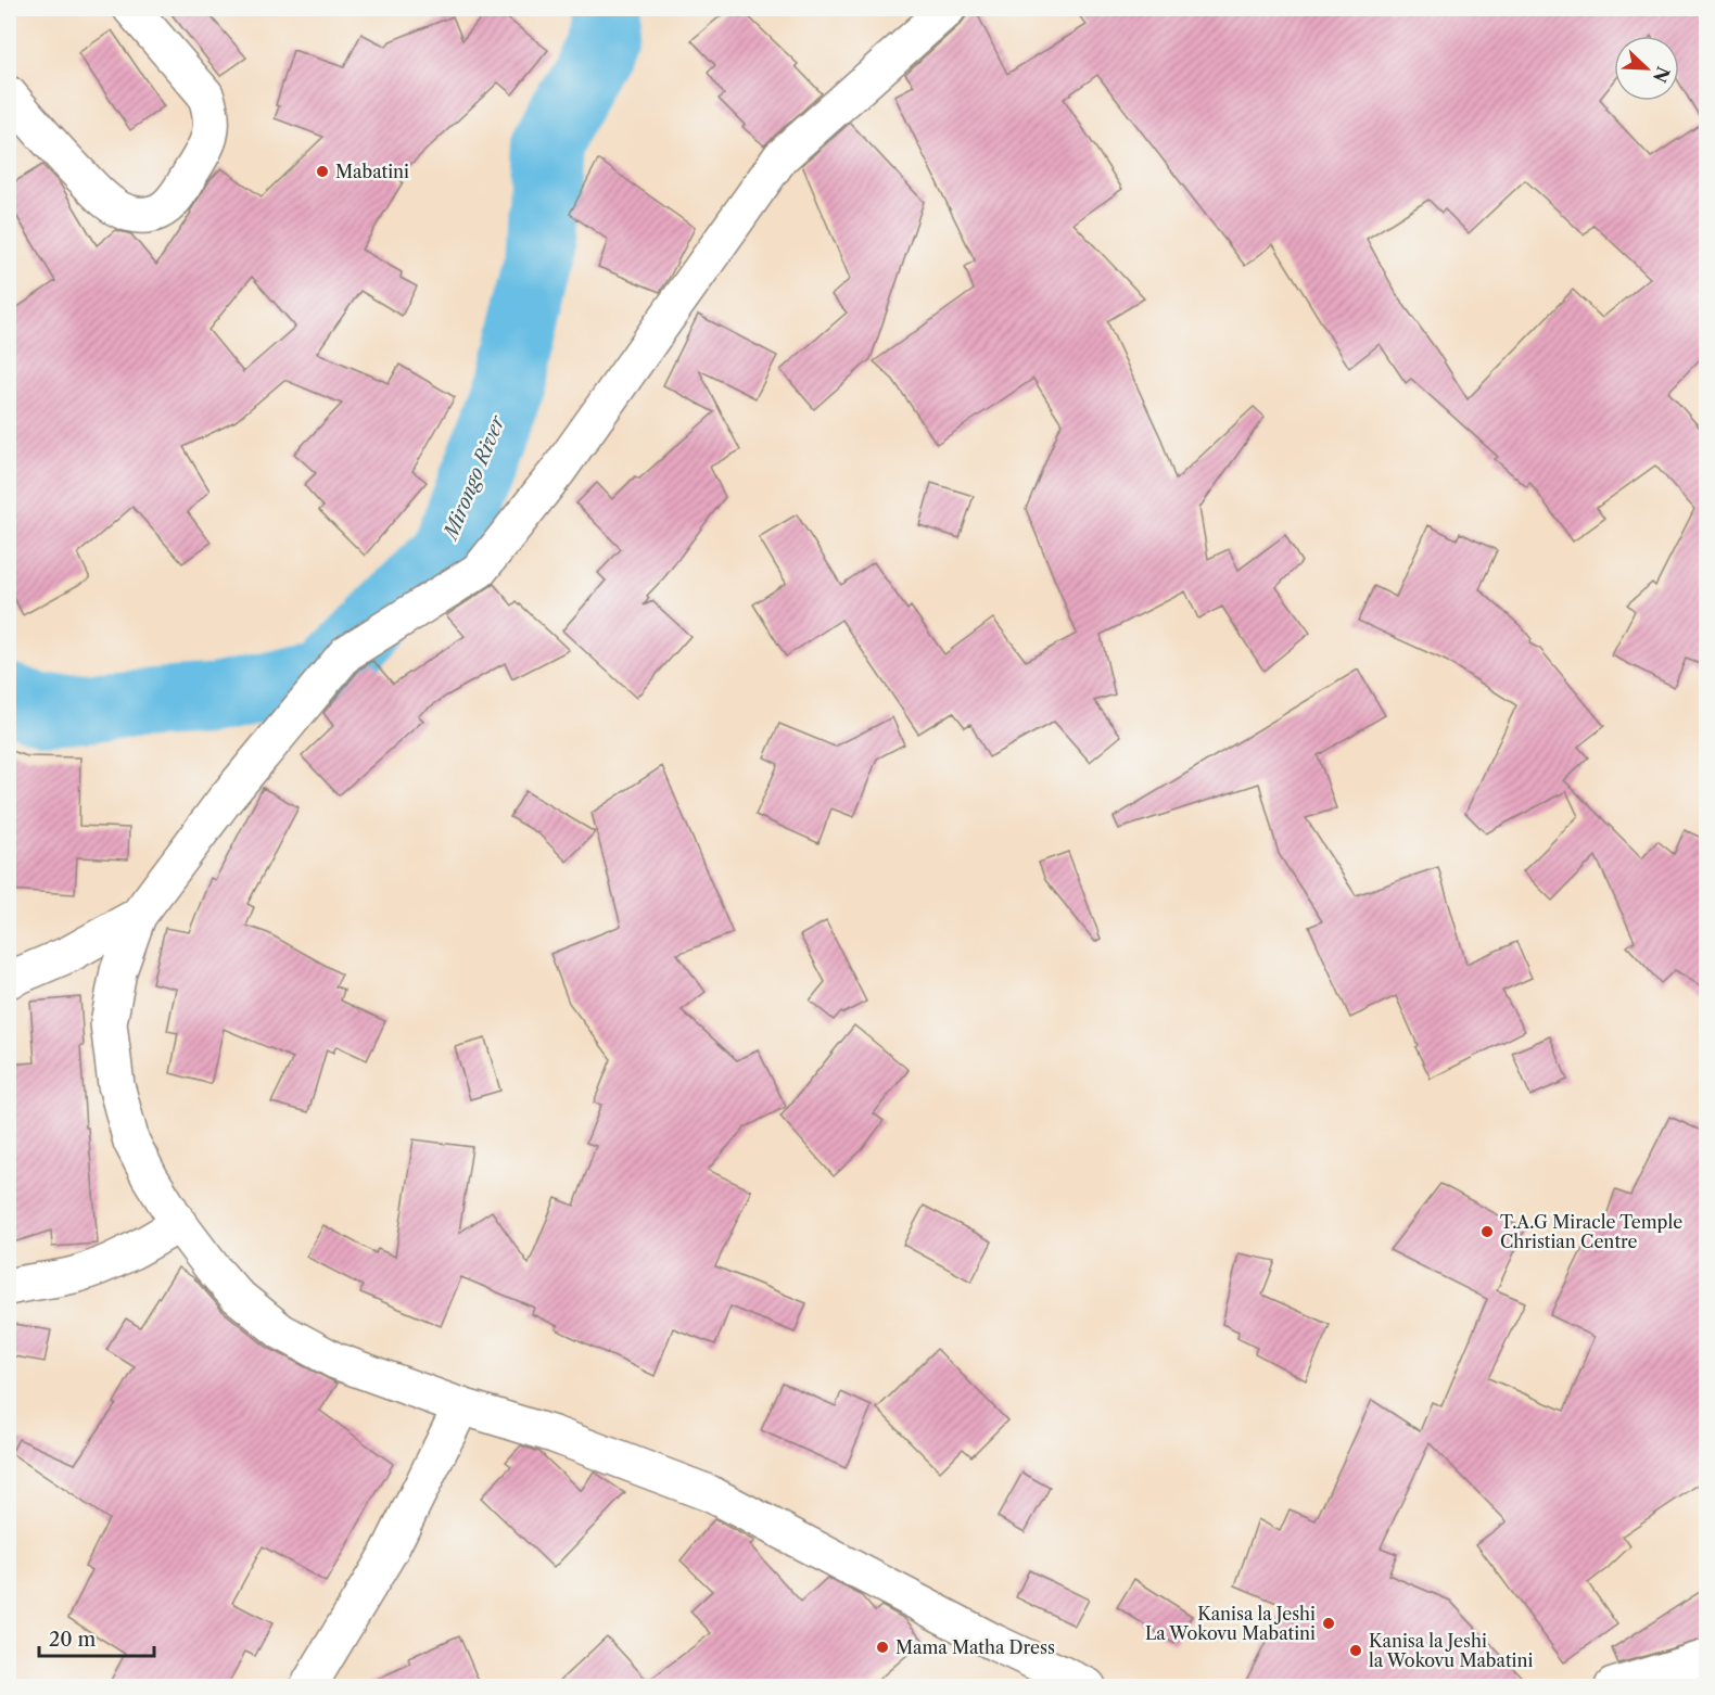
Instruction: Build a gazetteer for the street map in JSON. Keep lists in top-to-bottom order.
{
  "water": ["Mirongo River"],
  "places": [
    "Mabatini",
    "T.A.G Miracle Temple Christian Centre",
    "Kanisa la Jeshi La Wokovu Mabatini",
    "Mama Matha Dress",
    "Kanisa la Jeshi la Wokovu Mabatini"
  ],
  "scale_bar": "20 m",
  "north": "bottom right"
}
